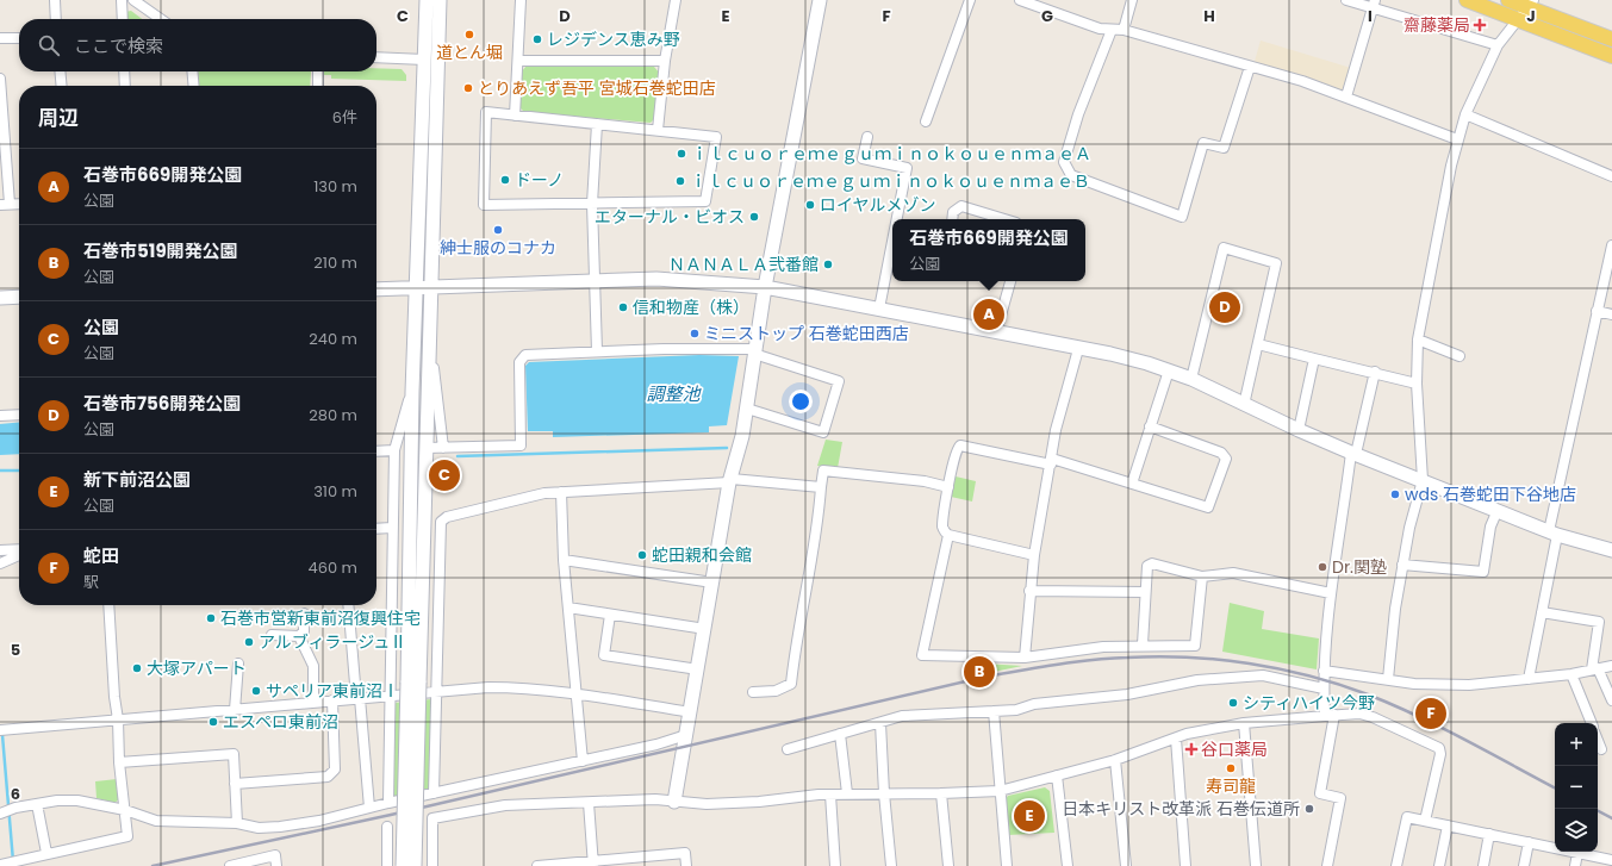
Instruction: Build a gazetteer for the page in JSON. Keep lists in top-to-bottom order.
{
  "water": ["調整池"],
  "places": {
    "health": ["齋藤薬局", "谷口薬局"],
    "other": [
      "道とん堀",
      "レジデンス恵み野",
      "とりあえず吾平 宮城石巻蛇田店",
      "ｉｌｃｕｏｒｅｍｅｇｕｍｉｎｏｋｏｕｅｎｍａｅＡ",
      "ドーノ",
      "ｉｌｃｕｏｒｅｍｅｇｕｍｉｎｏｋｏｕｅｎｍａｅＢ",
      "ロイヤルメゾン",
      "エターナル・ビオス",
      "紳士服のコナカ",
      "ＮＡＮＡＬＡ弐番館",
      "信和物産（株）",
      "ミニストップ 石巻蛇田西店",
      "wds 石巻蛇田下谷地店",
      "蛇田親和会館",
      "Dr.関塾",
      "石巻市営新東前沼復興住宅",
      "アルブィラージュⅡ",
      "大塚アパート",
      "サペリア東前沼Ⅰ",
      "シティハイツ今野",
      "エスペロ東前沼",
      "寿司龍",
      "日本キリスト改革派 石巻伝道所"
    ]
  },
  "page": {
    "search": "ここで検索",
    "heading": ["周辺", "6件"],
    "list": [
      {
        "mark": "A",
        "name": "石巻市669開発公園",
        "note": "公園",
        "value": "130 m"
      },
      {
        "mark": "B",
        "name": "石巻市519開発公園",
        "note": "公園",
        "value": "210 m"
      },
      {
        "mark": "C",
        "name": "公園",
        "note": "公園",
        "value": "240 m"
      },
      {
        "mark": "D",
        "name": "石巻市756開発公園",
        "note": "公園",
        "value": "280 m"
      },
      {
        "mark": "E",
        "name": "新下前沼公園",
        "note": "公園",
        "value": "310 m"
      },
      {
        "mark": "F",
        "name": "蛇田",
        "note": "駅",
        "value": "460 m"
      }
    ],
    "popup": ["石巻市669開発公園", "公園"],
    "pins": [
      "D",
      "A",
      "C",
      "B",
      "F",
      "E"
    ],
    "map_buttons": ["+", "−"]
  },
  "grid": {
    "columns": [
      "C",
      "D",
      "E",
      "F",
      "G",
      "H",
      "I",
      "J"
    ],
    "rows": ["5", "6"]
  }
}
